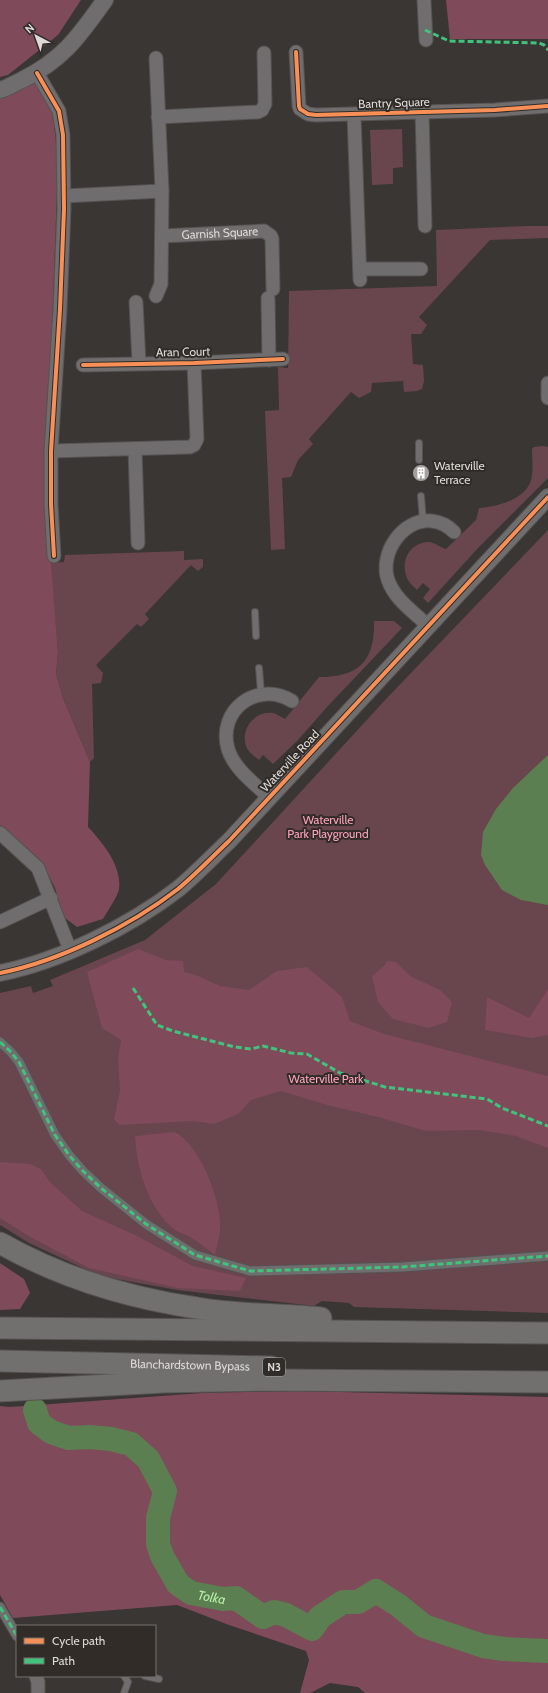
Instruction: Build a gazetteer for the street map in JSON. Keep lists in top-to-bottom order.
{
  "streets": {
    "highway": ["Blanchardstown Bypass", "N3"],
    "street": [
      "Bantry Square",
      "Garnish Square",
      "Aran Court",
      "Waterville Road"
    ]
  },
  "crossings": [
    ["Garnish Square", "Aran Court"]
  ],
  "water": ["Tolka"],
  "parks": ["Waterville Park Playground", "Waterville Park"],
  "places": {
    "building": ["Waterville Terrace"]
  },
  "legend": ["Cycle path", "Path"],
  "north": "top left"
}
